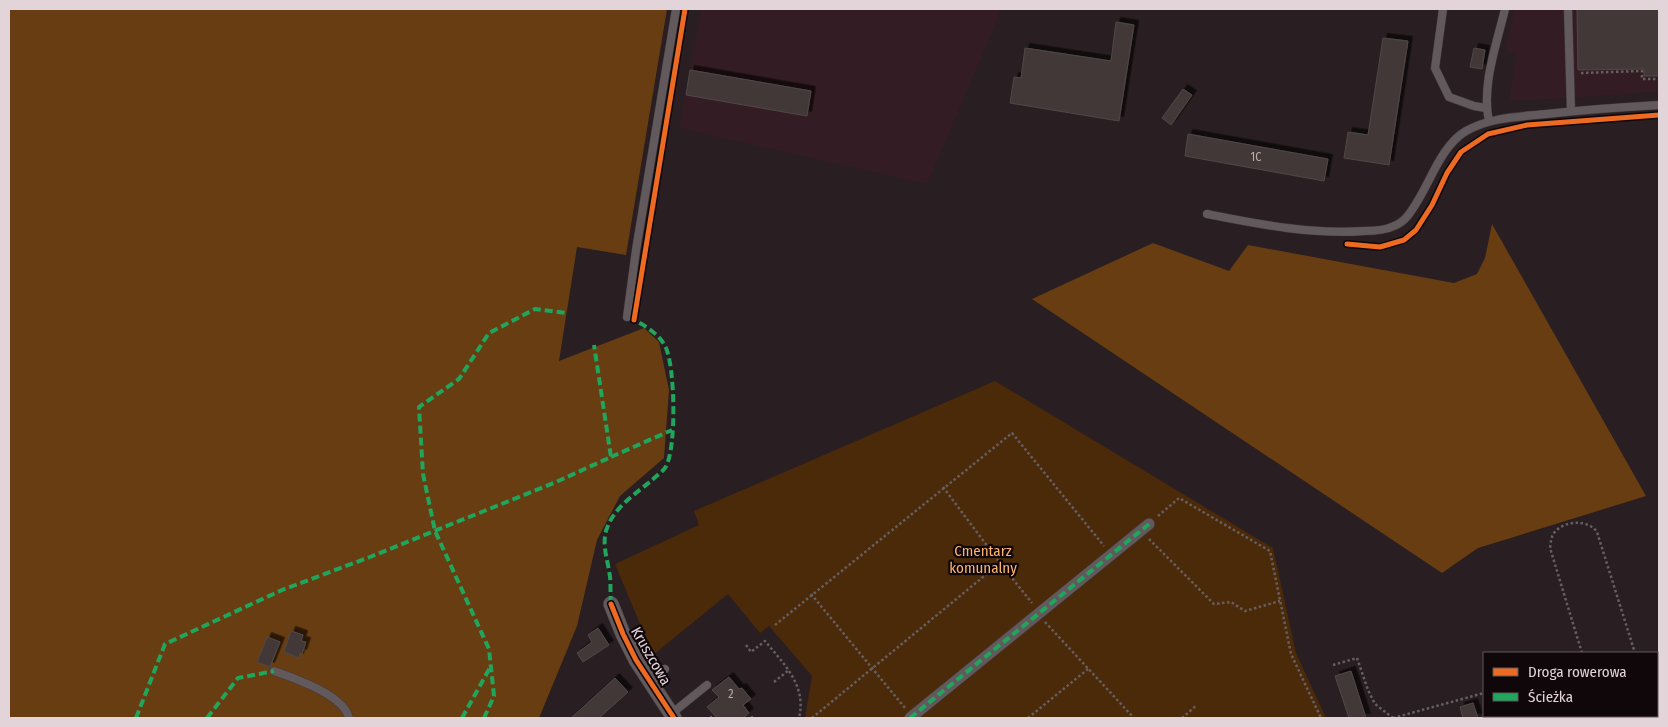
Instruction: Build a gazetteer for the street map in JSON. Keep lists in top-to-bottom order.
{
  "streets": {
    "street": ["Kruszcowa"]
  },
  "parks": ["Cmentarz komunalny"],
  "house_numbers": ["1C", "2"],
  "legend": ["Droga rowerowa", "Ścieżka"]
}
